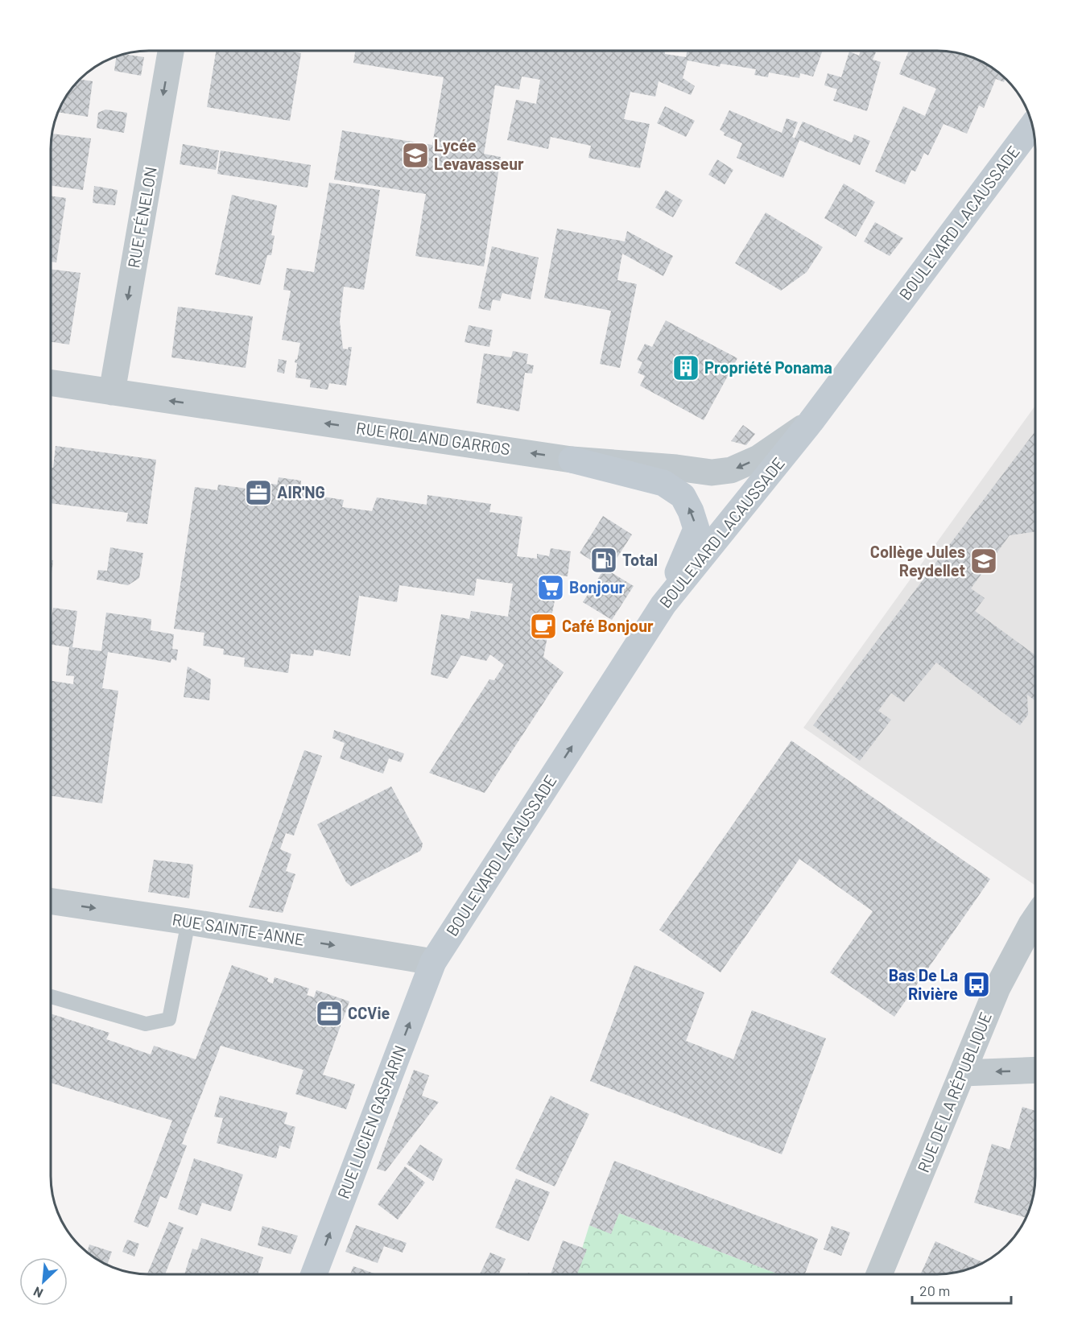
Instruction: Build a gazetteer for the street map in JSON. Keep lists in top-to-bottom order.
{
  "streets": {
    "street": [
      "RUE FÉNELON",
      "BOULEVARD LACAUSSADE",
      "RUE ROLAND GARROS",
      "RUE SAINTE-ANNE",
      "RUE DE LA RÉPUBLIQUE",
      "RUE LUCIEN GASPARIN"
    ]
  },
  "crossings": [
    ["RUE FÉNELON", "RUE ROLAND GARROS"],
    ["BOULEVARD LACAUSSADE", "RUE ROLAND GARROS"],
    ["BOULEVARD LACAUSSADE", "RUE SAINTE-ANNE"],
    ["BOULEVARD LACAUSSADE", "RUE LUCIEN GASPARIN"],
    ["RUE SAINTE-ANNE", "RUE LUCIEN GASPARIN"]
  ],
  "one_way": [
    "RUE FÉNELON",
    "BOULEVARD LACAUSSADE",
    "RUE ROLAND GARROS",
    "RUE SAINTE-ANNE",
    "RUE LUCIEN GASPARIN"
  ],
  "places": {
    "school or university": ["Lycée Levavasseur", "Collège Jules Reydellet"],
    "building": ["Propriété Ponama"],
    "office": ["AIR'NG", "CCVie"],
    "fuel station": ["Total"],
    "supermarket": ["Bonjour"],
    "cafe": ["Café Bonjour"],
    "bus stop": ["Bas De La Rivière"]
  },
  "scale_bar": "20 m",
  "north": "bottom left"
}
